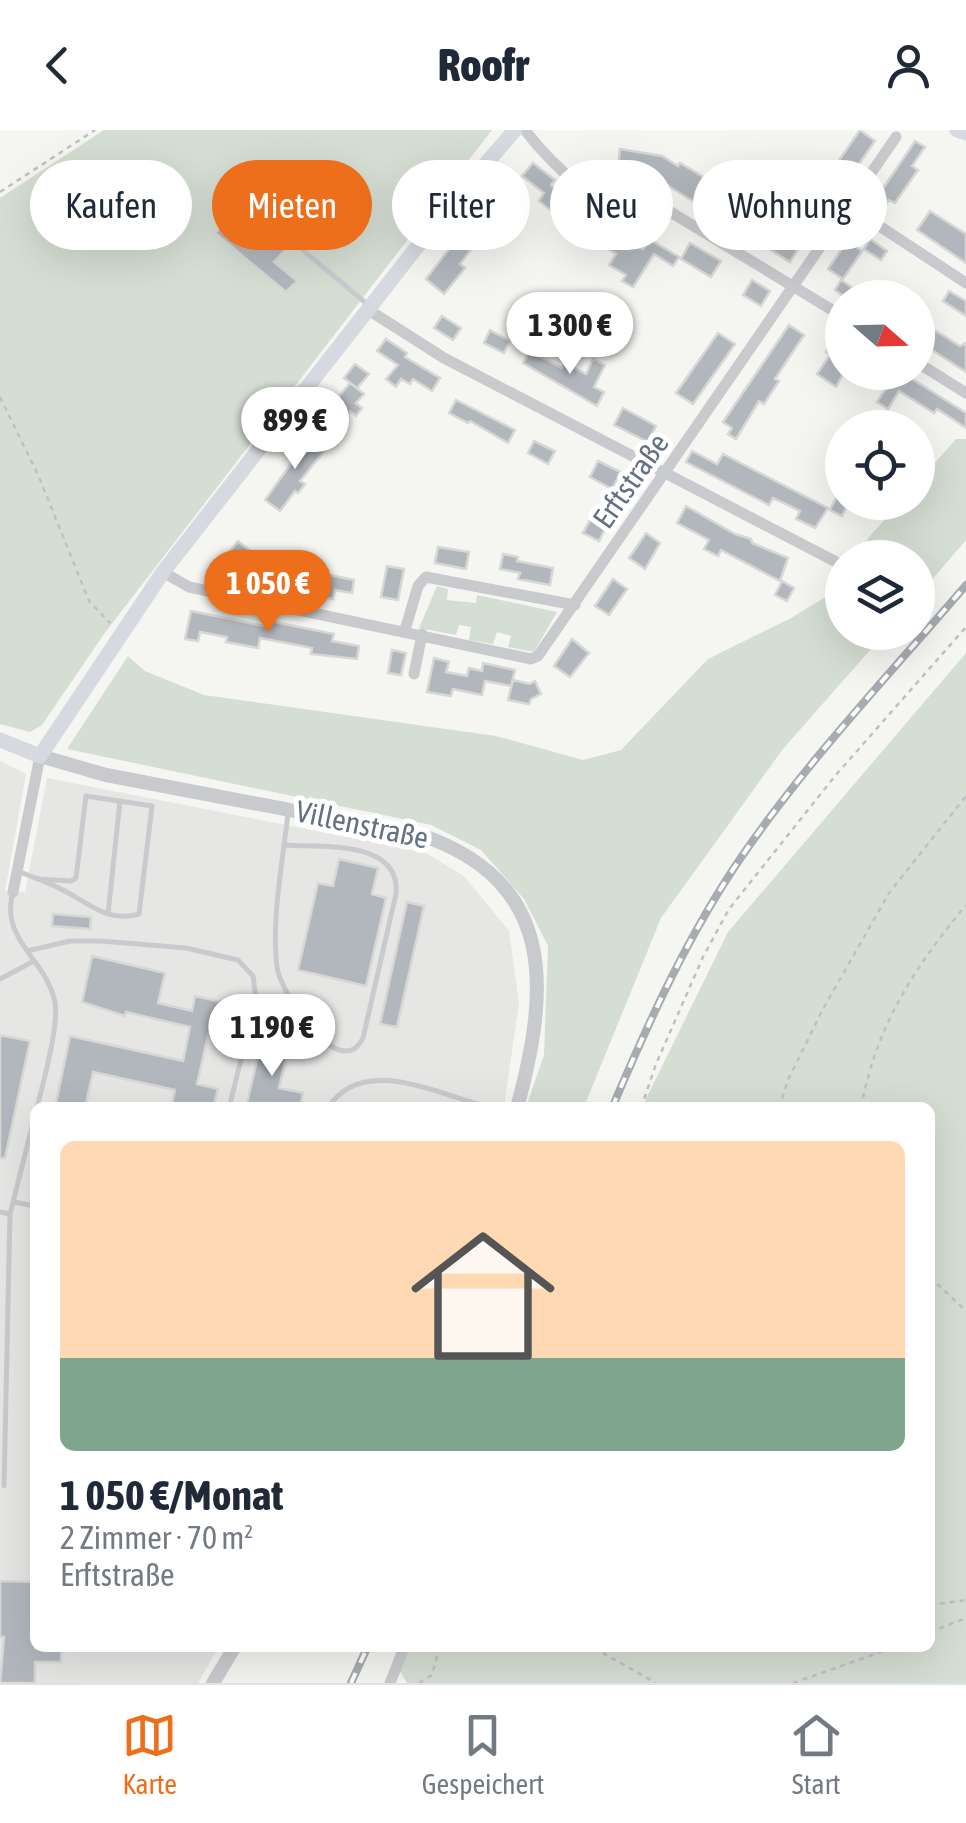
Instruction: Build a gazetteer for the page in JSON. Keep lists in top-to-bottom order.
{
  "streets": {
    "main road": ["Villenstraße"],
    "street": ["Erftstraße"]
  },
  "north": "right",
  "page": {
    "header": "Roofr",
    "chip": [
      "Kaufen",
      "Mieten",
      "Filter",
      "Neu",
      "Wohnung"
    ],
    "price": [
      "1 300 €",
      "899 €",
      "1 050 €",
      "1 190 €"
    ],
    "list": [
      {
        "name": "1 050 €/Monat",
        "note": "2 Zimmer · 70 m² · Erftstraße"
      }
    ],
    "tabs": ["Karte", "Gespeichert", "Start"]
  }
}
